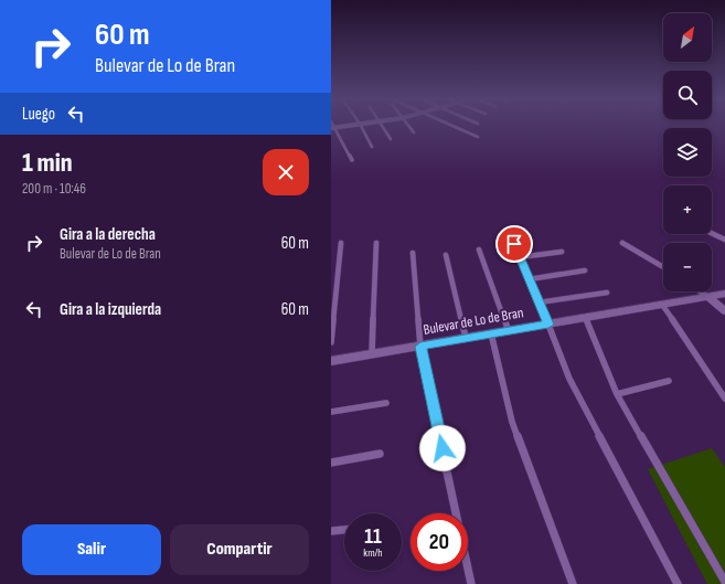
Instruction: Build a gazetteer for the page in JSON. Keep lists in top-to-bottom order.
{
  "streets": {
    "street": ["Bulevar de Lo de Bran"]
  },
  "north": "top right",
  "page": {
    "turn": ["60 m", "Bulevar de Lo de Bran"],
    "map_buttons": ["+", "−"],
    "then": "Luego",
    "heading": ["1 min", "200 m · 10:46"],
    "list": [
      {
        "name": "Gira a la derecha",
        "note": "Bulevar de Lo de Bran",
        "value": "60 m"
      },
      {
        "name": "Gira a la izquierda",
        "value": "60 m"
      }
    ],
    "speed": "11 km/h",
    "limit": "20",
    "buttons": ["Salir", "Compartir"]
  }
}
